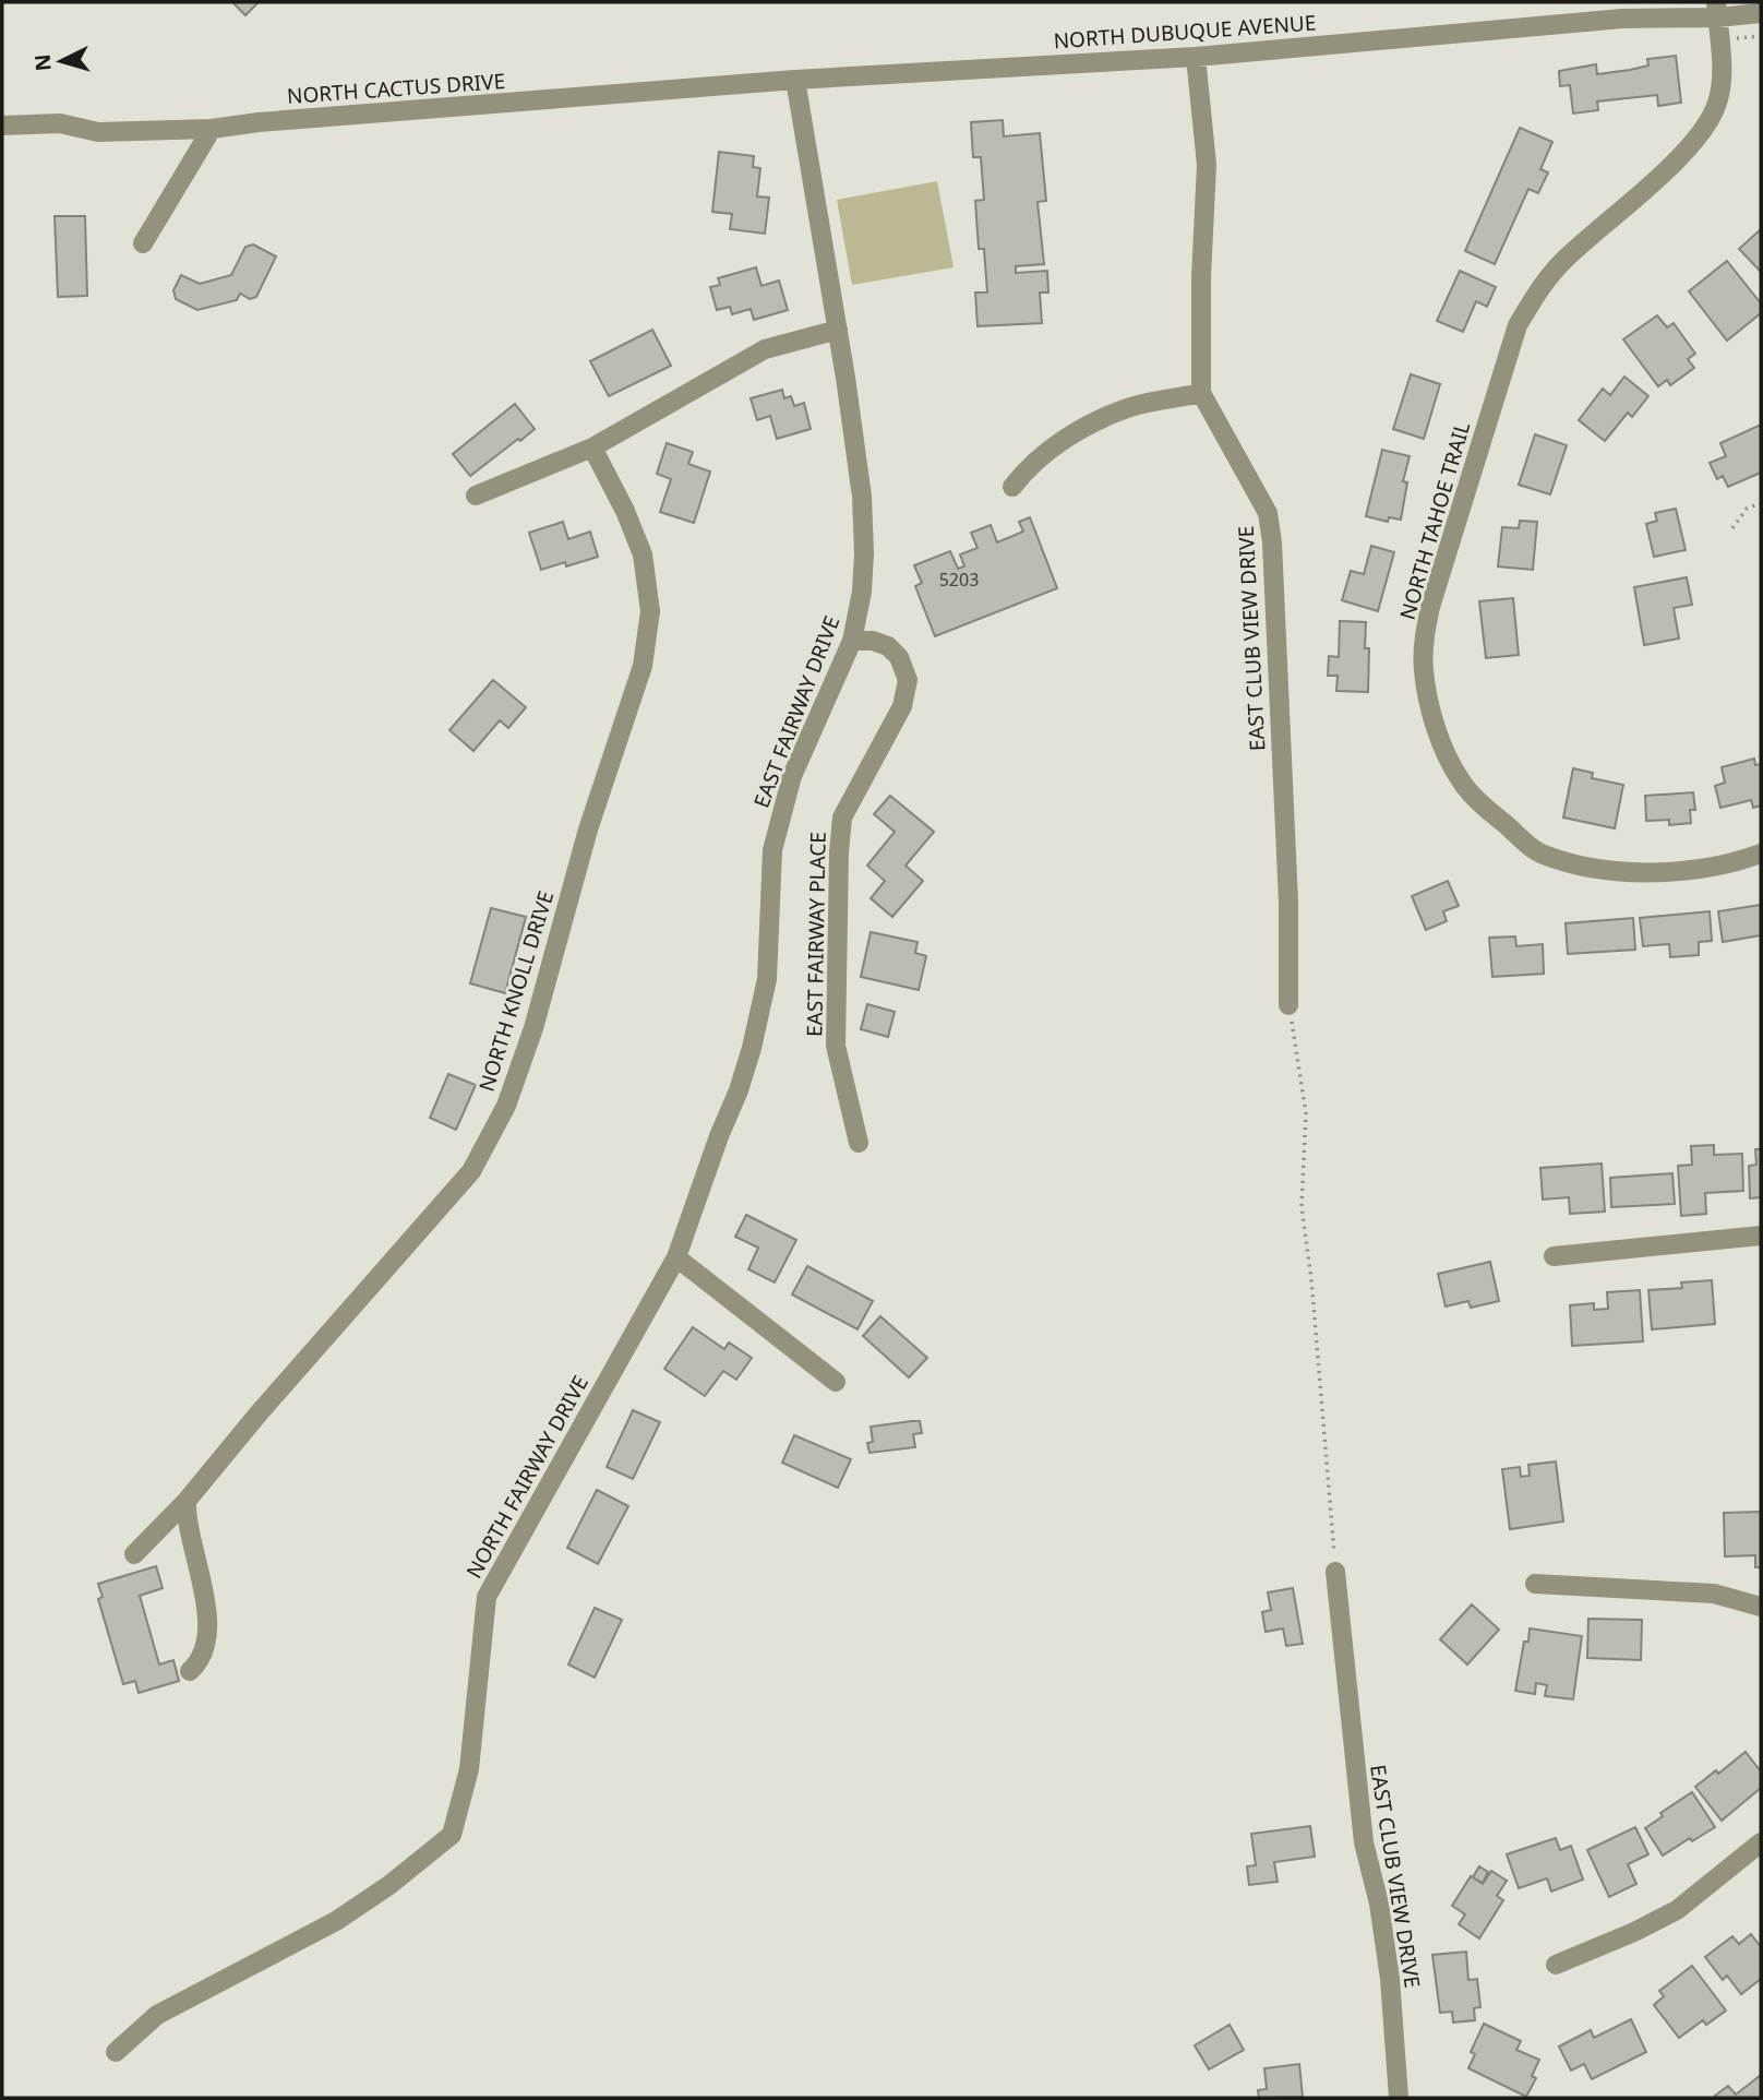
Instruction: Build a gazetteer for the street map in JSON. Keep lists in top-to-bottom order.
{
  "streets": {
    "street": [
      "NORTH DUBUQUE AVENUE",
      "NORTH CACTUS DRIVE",
      "NORTH TAHOE TRAIL",
      "EAST CLUB VIEW DRIVE",
      "EAST FAIRWAY DRIVE",
      "EAST FAIRWAY PLACE",
      "NORTH KNOLL DRIVE",
      "NORTH FAIRWAY DRIVE"
    ]
  },
  "crossings": [
    ["NORTH DUBUQUE AVENUE", "NORTH CACTUS DRIVE"],
    ["NORTH DUBUQUE AVENUE", "NORTH TAHOE TRAIL"],
    ["NORTH DUBUQUE AVENUE", "EAST CLUB VIEW DRIVE"],
    ["NORTH DUBUQUE AVENUE", "EAST FAIRWAY DRIVE"],
    ["NORTH CACTUS DRIVE", "EAST FAIRWAY DRIVE"],
    ["EAST FAIRWAY DRIVE", "EAST FAIRWAY PLACE"],
    ["EAST FAIRWAY DRIVE", "NORTH FAIRWAY DRIVE"]
  ],
  "house_numbers": ["5203"],
  "north": "left"
}
